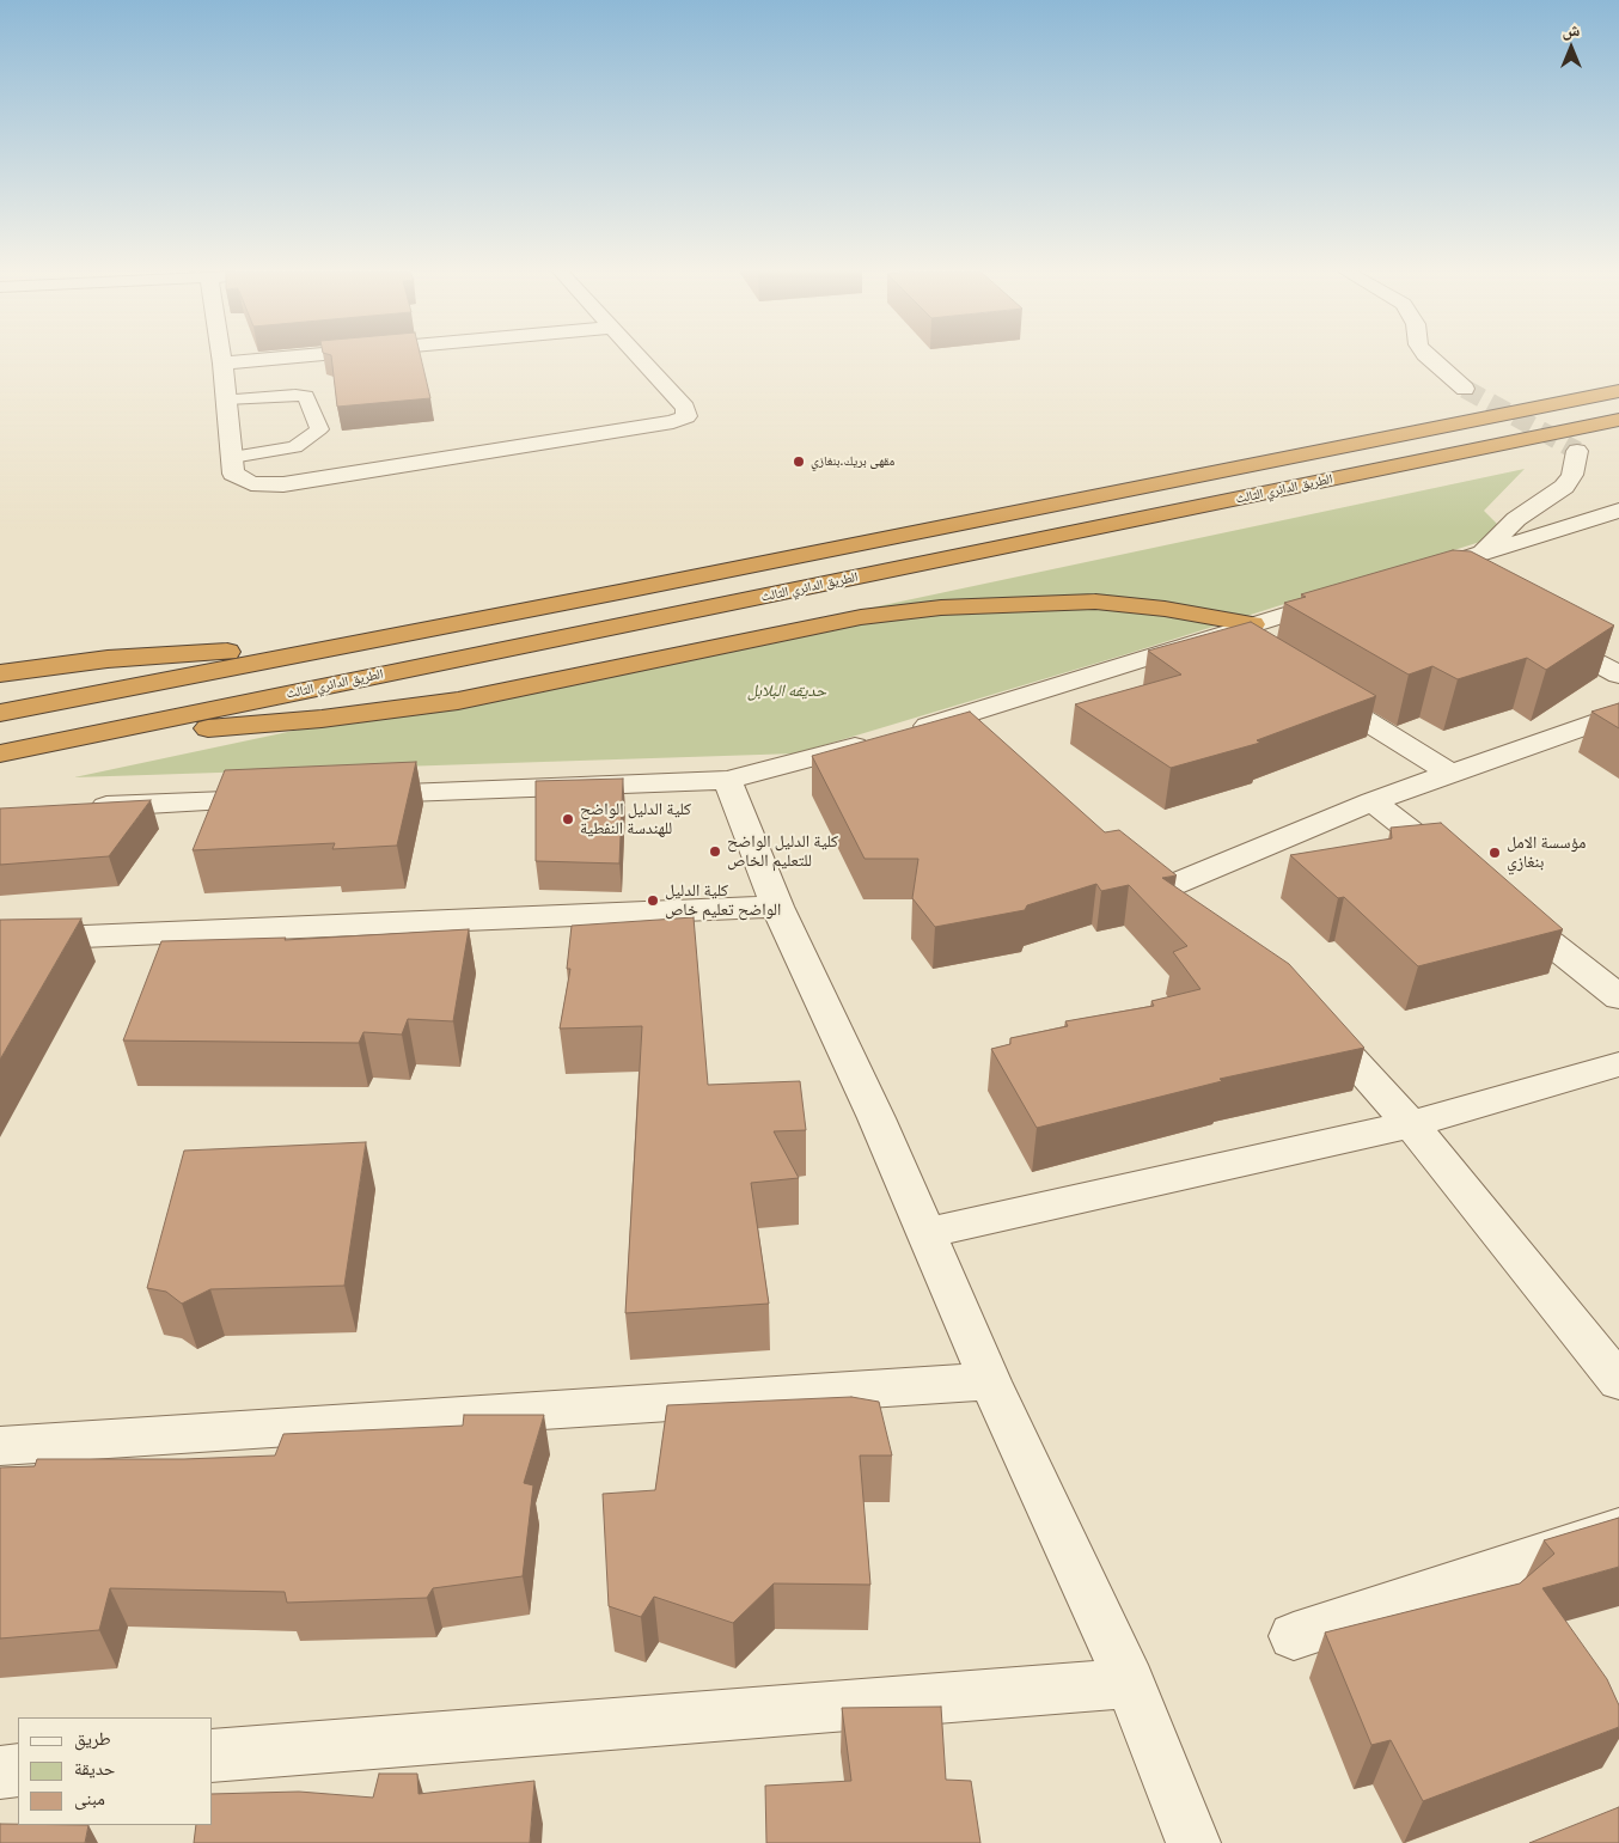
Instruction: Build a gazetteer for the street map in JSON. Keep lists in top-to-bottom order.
{
  "streets": {
    "highway": ["الطريق الدائري الثالث"]
  },
  "parks": ["حديقه البلابل"],
  "places": [
    "مقهى بريك.بنغازي",
    "كلية الدليل الواضح للهندسة النفطية",
    "كلية الدليل الواضح للتعليم الخاص",
    "مؤسسة الامل بنغازي",
    "كلية الدليل الواضح تعليم خاص"
  ],
  "legend": ["طريق", "حديقة", "مبنى"],
  "north": "top"
}
